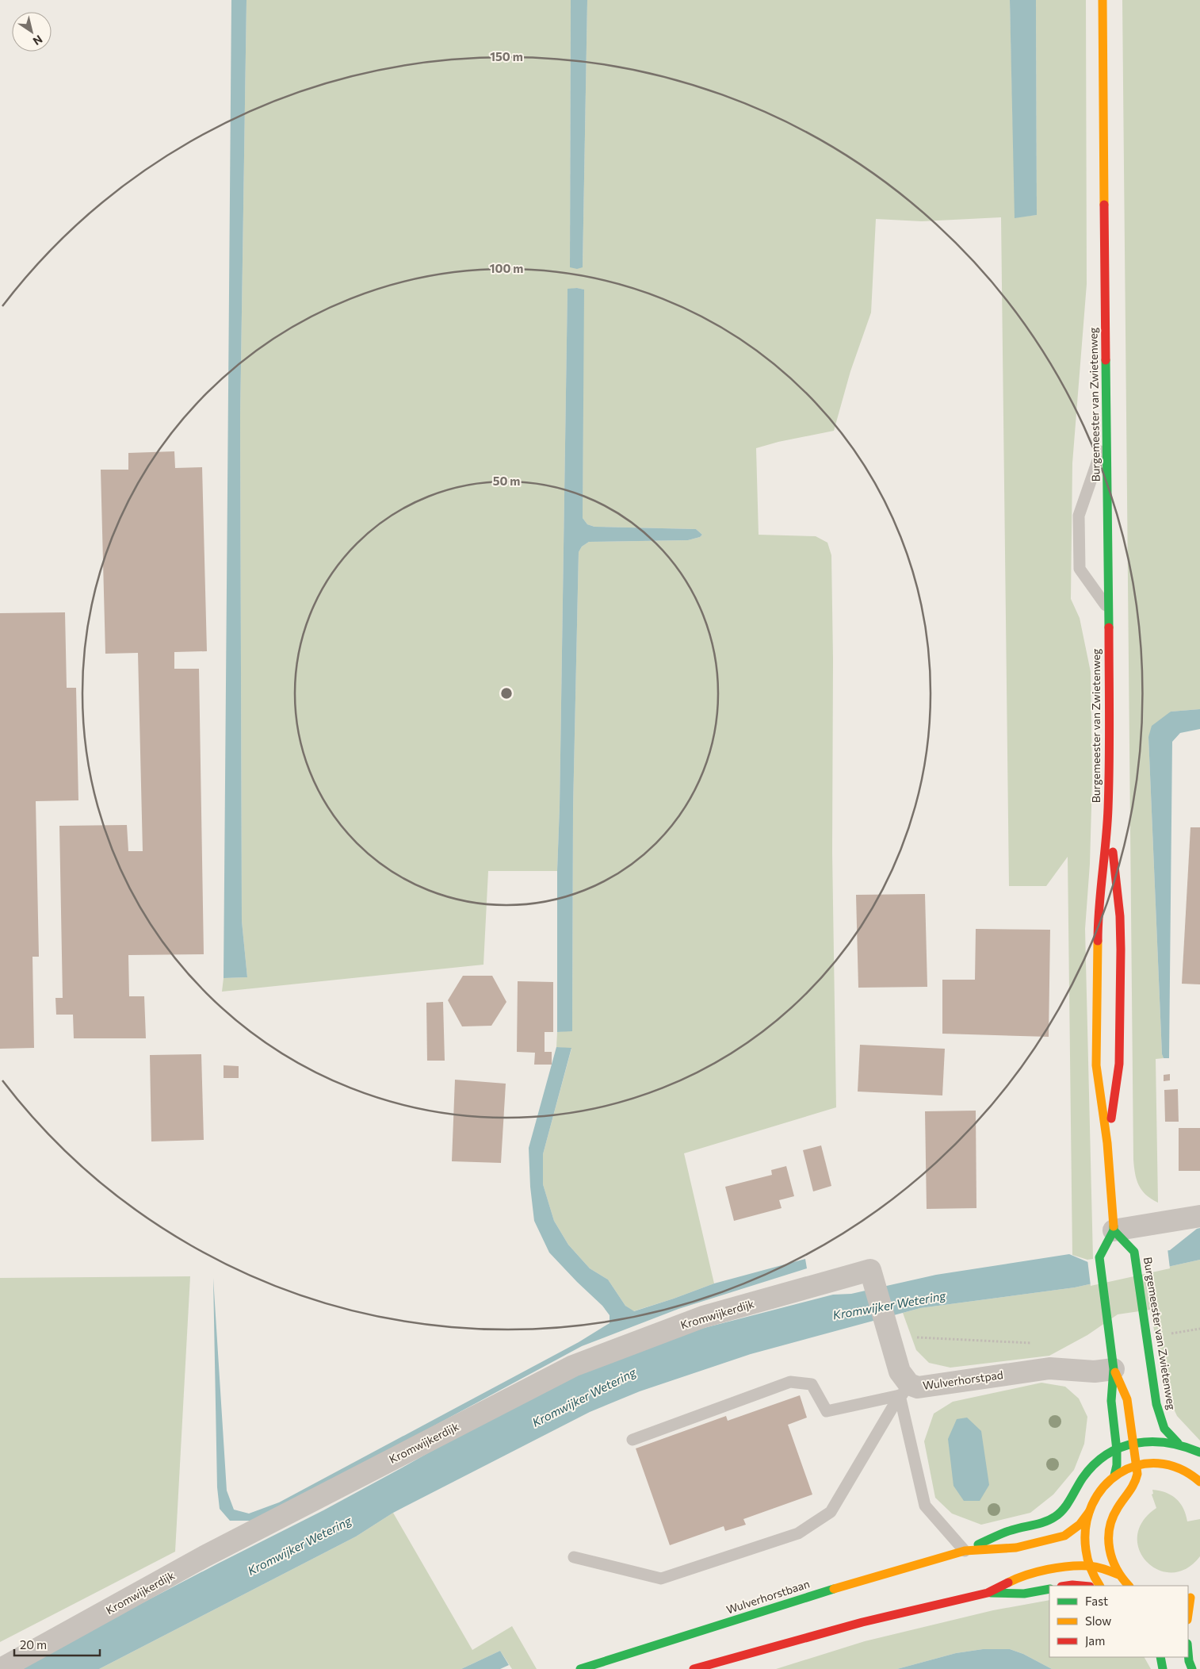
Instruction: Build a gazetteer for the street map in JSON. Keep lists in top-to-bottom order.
{
  "streets": {
    "main road": ["Burgemeester van Zwietenweg", "Wulverhorstbaan"],
    "street": ["Kromwijkerdijk", "Wulverhorstpad"]
  },
  "crossings": [
    ["Burgemeester van Zwietenweg", "Wulverhorstbaan"],
    ["Kromwijkerdijk", "Wulverhorstpad"]
  ],
  "water": ["Kromwijker Wetering"],
  "legend": ["Fast", "Slow", "Jam"],
  "scale_bar": "20 m",
  "north": "bottom right",
  "rings": ["150 m", "100 m", "50 m"]
}
